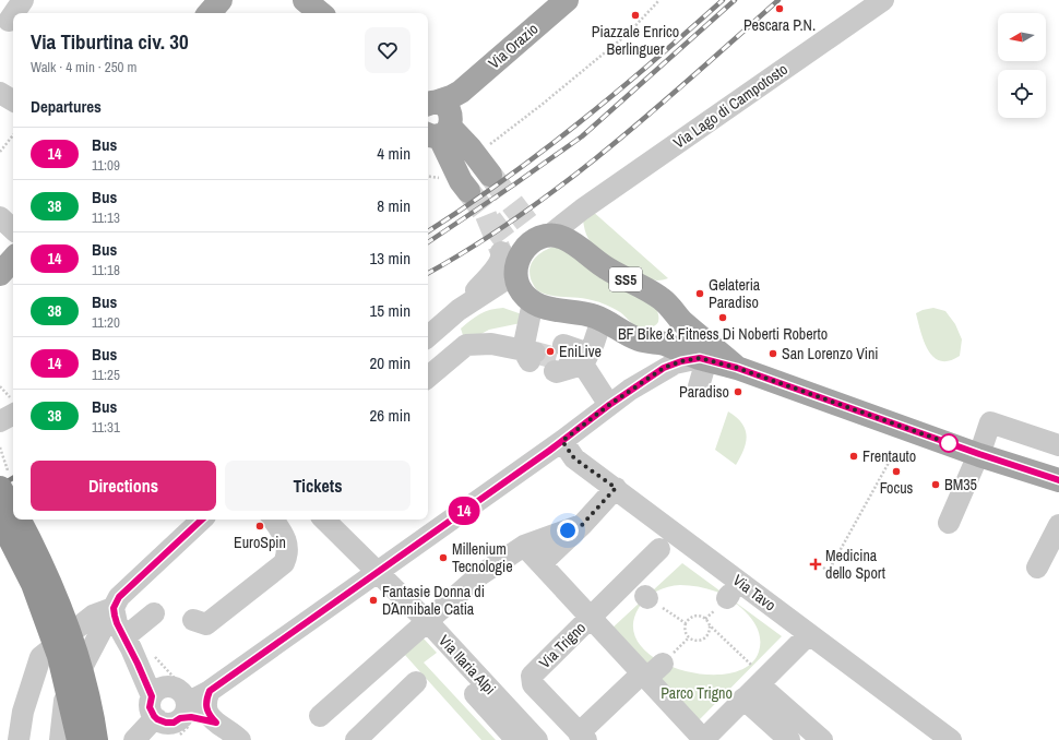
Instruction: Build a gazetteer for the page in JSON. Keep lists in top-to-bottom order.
{
  "streets": {
    "main road": ["Via Orazio", "SS5"],
    "street": [
      "Via Lago di Campotosto",
      "Via Tavo",
      "Via Trigno",
      "Via Ilaria Alpi"
    ]
  },
  "crossings": [
    ["Via Lago di Campotosto", "SS5"]
  ],
  "parks": ["Parco Trigno"],
  "places": {
    "other": [
      "Pescara P.N.",
      "Piazzale Enrico Berlinguer",
      "Gelateria Paradiso",
      "BF Bike & Fitness Di Noberti Roberto",
      "EniLive",
      "San Lorenzo Vini",
      "Paradiso",
      "Frentauto",
      "Focus",
      "BM35",
      "EuroSpin",
      "Millenium Tecnologie",
      "Fantasie Donna di D´Annibale Catia"
    ],
    "health": ["Medicina dello Sport"]
  },
  "lines": ["bus line 14"],
  "north": "left",
  "page": {
    "on_map": "14",
    "heading": [
      ["Via Tiburtina civ. 30", "Walk · 4 min · 250 m"],
      "Departures"
    ],
    "list": [
      {
        "mark": "14",
        "name": "Bus",
        "note": "11:09",
        "value": "4 min"
      },
      {
        "mark": "38",
        "name": "Bus",
        "note": "11:13",
        "value": "8 min"
      },
      {
        "mark": "14",
        "name": "Bus",
        "note": "11:18",
        "value": "13 min"
      },
      {
        "mark": "38",
        "name": "Bus",
        "note": "11:20",
        "value": "15 min"
      },
      {
        "mark": "14",
        "name": "Bus",
        "note": "11:25",
        "value": "20 min"
      },
      {
        "mark": "38",
        "name": "Bus",
        "note": "11:31",
        "value": "26 min"
      }
    ],
    "buttons": ["Directions", "Tickets"]
  }
}
